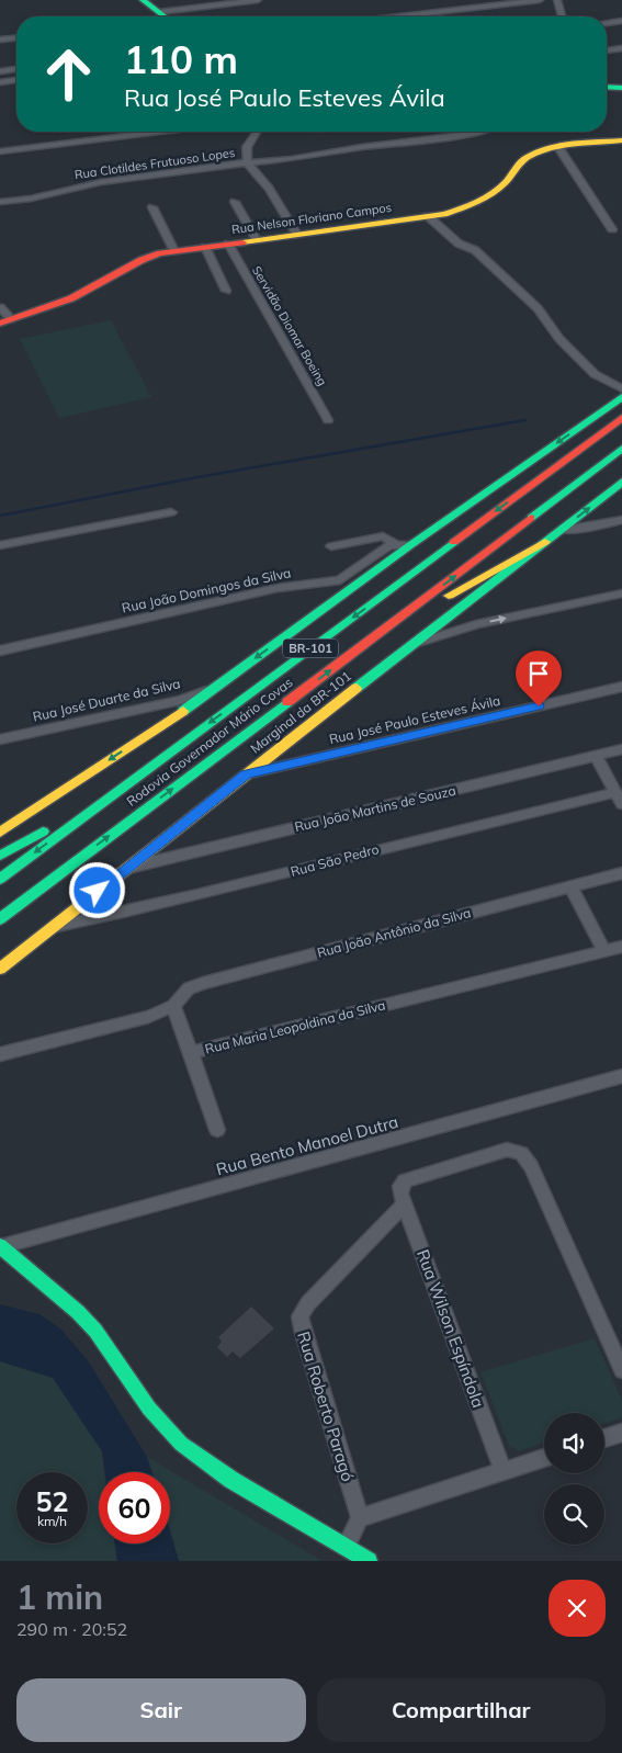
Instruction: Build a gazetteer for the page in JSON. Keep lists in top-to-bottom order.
{
  "streets": {
    "main road": [
      "Rua Nelson Floriano Campos",
      "BR-101",
      "Marginal da BR-101",
      "Rodovia Governador Mário Covas"
    ],
    "street": [
      "Rua Clotildes Frutuoso Lopes",
      "Servidão Diomar Boeing",
      "Rua João Domingos da Silva",
      "Rua José Duarte da Silva",
      "Rua José Paulo Esteves Ávila",
      "Rua João Martins de Souza",
      "Rua São Pedro",
      "Rua João Antônio da Silva",
      "Rua Maria Leopoldina da Silva",
      "Rua Bento Manoel Dutra",
      "Rua Wilson Espíndola",
      "Rua Roberto Paragó"
    ]
  },
  "crossings": [
    ["Rua Nelson Floriano Campos", "Servidão Diomar Boeing"],
    ["Marginal da BR-101", "Rua José Paulo Esteves Ávila"],
    ["Marginal da BR-101", "Rua João Martins de Souza"],
    ["Marginal da BR-101", "Rua São Pedro"],
    ["Rua João Antônio da Silva", "Rua Maria Leopoldina da Silva"],
    ["Rua Wilson Espíndola", "Rua Roberto Paragó"]
  ],
  "page": {
    "turn": ["110 m", "Rua José Paulo Esteves Ávila"],
    "speed": "52 km/h",
    "limit": "60",
    "heading": ["1 min", "290 m · 20:52"],
    "buttons": ["Sair", "Compartilhar"]
  }
}
